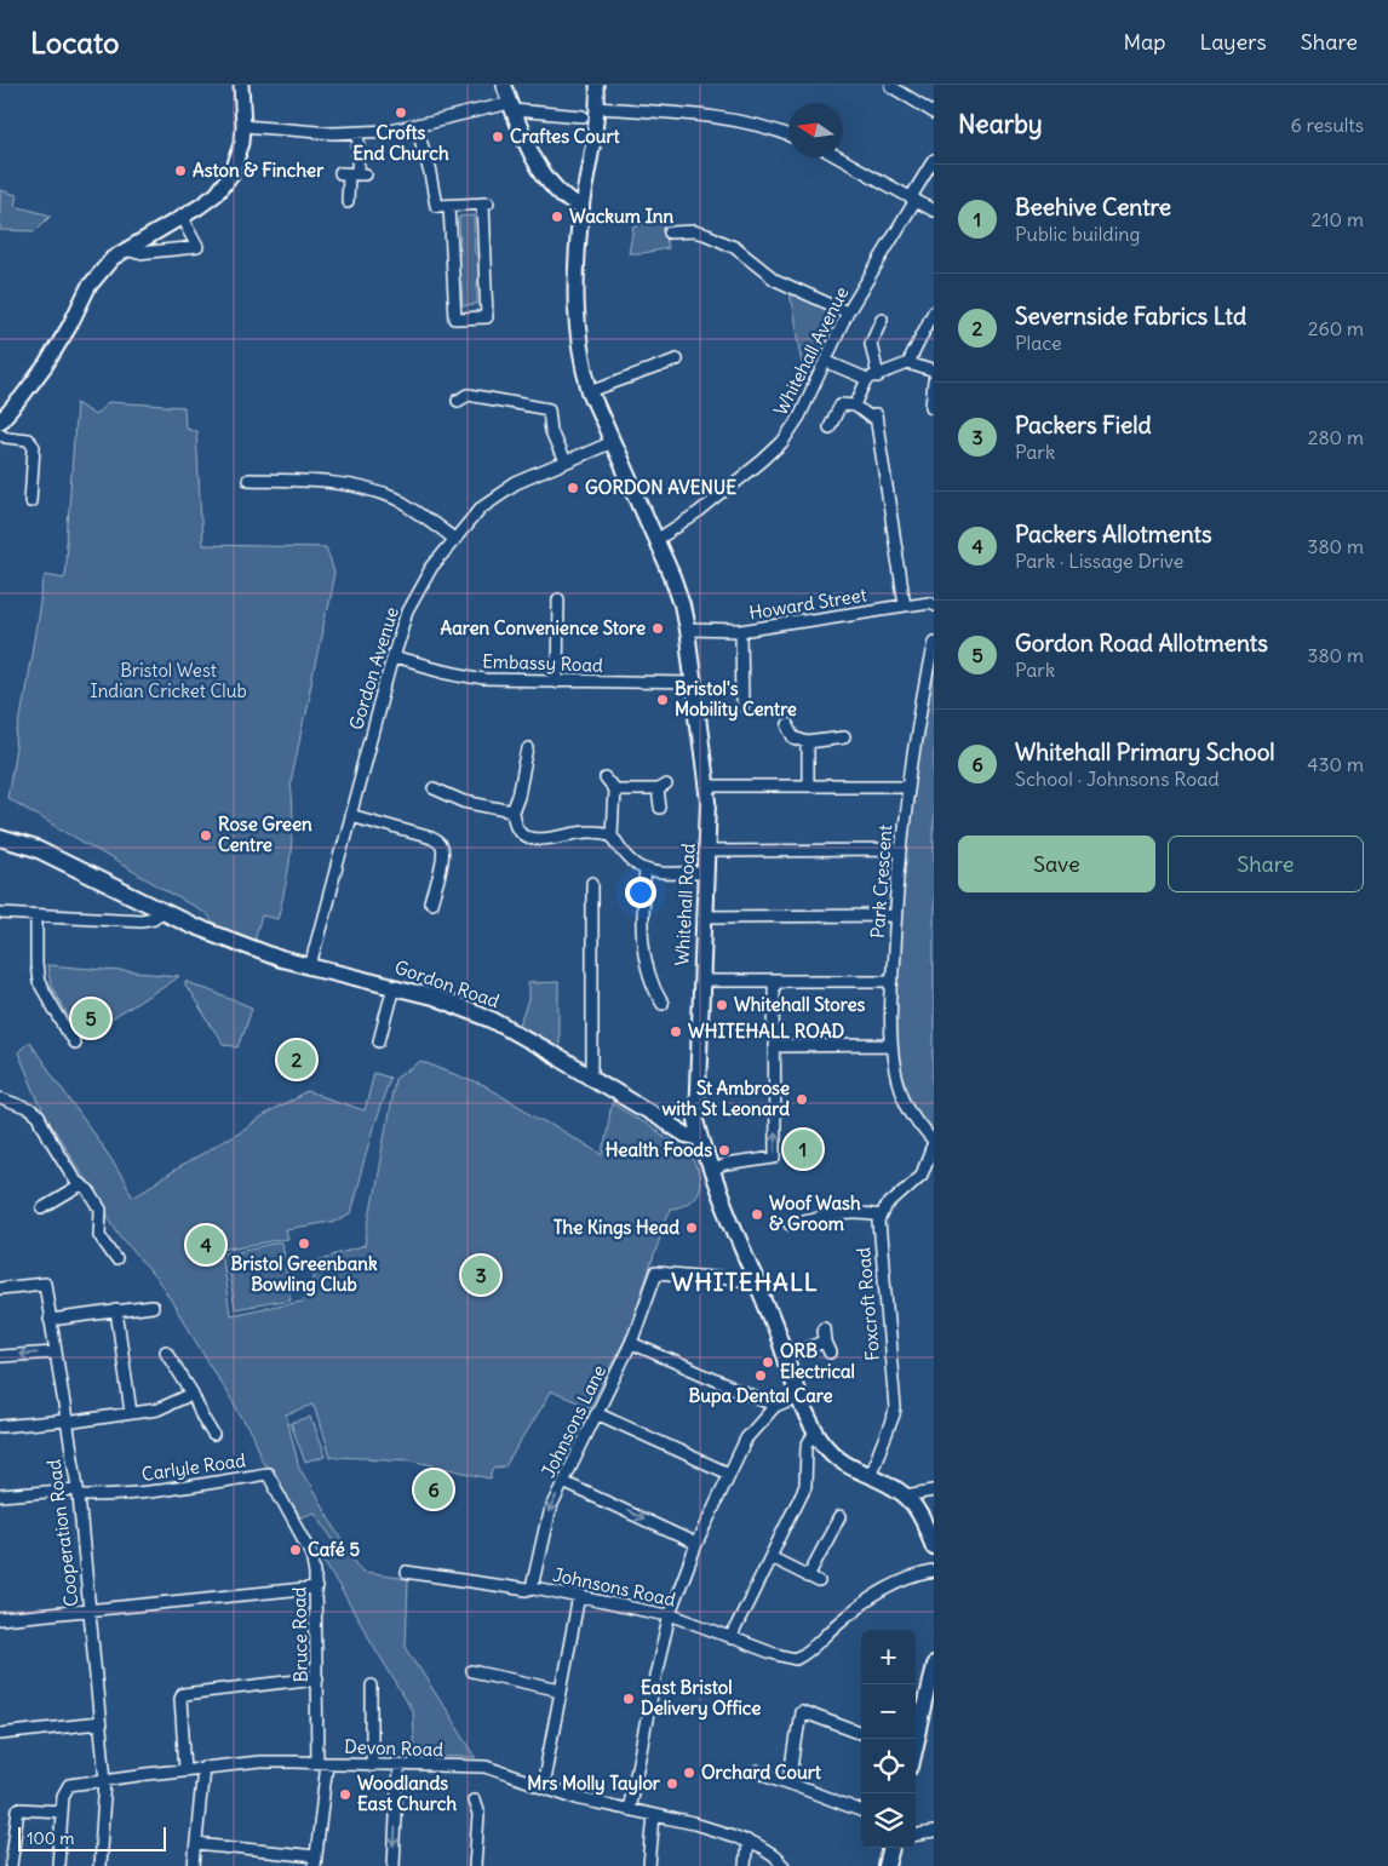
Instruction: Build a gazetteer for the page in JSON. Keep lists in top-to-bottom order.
{
  "streets": {
    "main road": ["Whitehall Road", "Gordon Road"],
    "street": [
      "Whitehall Avenue",
      "Howard Street",
      "Embassy Road",
      "Gordon Avenue",
      "Park Crescent",
      "Foxcroft Road",
      "Johnsons Lane",
      "Carlyle Road",
      "Cooperation Road",
      "Johnsons Road",
      "Bruce Road",
      "Devon Road"
    ]
  },
  "crossings": [
    ["Whitehall Avenue", "Whitehall Road"],
    ["Howard Street", "Whitehall Road"],
    ["Embassy Road", "Gordon Avenue"],
    ["Embassy Road", "Whitehall Road"],
    ["Gordon Avenue", "Whitehall Road"],
    ["Gordon Avenue", "Gordon Road"],
    ["Whitehall Road", "Gordon Road"],
    ["Whitehall Road", "Foxcroft Road"],
    ["Whitehall Road", "Johnsons Lane"],
    ["Johnsons Lane", "Johnsons Road"],
    ["Carlyle Road", "Cooperation Road"],
    ["Carlyle Road", "Bruce Road"],
    ["Cooperation Road", "Devon Road"],
    ["Bruce Road", "Devon Road"]
  ],
  "districts": ["WHITEHALL"],
  "parks": ["Bristol West Indian Cricket Club"],
  "places": [
    "Crofts End Church",
    "Craftes Court",
    "Aston & Fincher",
    "Wackum Inn",
    "GORDON AVENUE",
    "Aaren Convenience Store",
    "Bristol's Mobility Centre",
    "Rose Green Centre",
    "Whitehall Stores",
    "WHITEHALL ROAD",
    "St Ambrose with St Leonard",
    "Health Foods",
    "Woof Wash & Groom",
    "The Kings Head",
    "Bristol Greenbank Bowling Club",
    "ORB Electrical",
    "Bupa Dental Care",
    "Café 5",
    "East Bristol Delivery Office",
    "Orchard Court",
    "Mrs Molly Taylor",
    "Woodlands East Church"
  ],
  "scale_bar": "100 m",
  "north": "left",
  "page": {
    "header": "Locato",
    "nav": ["Map", "Layers", "Share"],
    "heading": ["Nearby", "6 results"],
    "list": [
      {
        "mark": "1",
        "name": "Beehive Centre",
        "note": "Public building",
        "value": "210 m"
      },
      {
        "mark": "2",
        "name": "Severnside Fabrics Ltd",
        "note": "Place",
        "value": "260 m"
      },
      {
        "mark": "3",
        "name": "Packers Field",
        "note": "Park",
        "value": "280 m"
      },
      {
        "mark": "4",
        "name": "Packers Allotments",
        "note": "Park · Lissage Drive",
        "value": "380 m"
      },
      {
        "mark": "5",
        "name": "Gordon Road Allotments",
        "note": "Park",
        "value": "380 m"
      },
      {
        "mark": "6",
        "name": "Whitehall Primary School",
        "note": "School · Johnsons Road",
        "value": "430 m"
      }
    ],
    "buttons": ["Save", "Share"],
    "pins": [
      "5",
      "2",
      "1",
      "4",
      "3",
      "6"
    ],
    "map_buttons": ["+", "−"],
    "scale": "100 m"
  }
}
